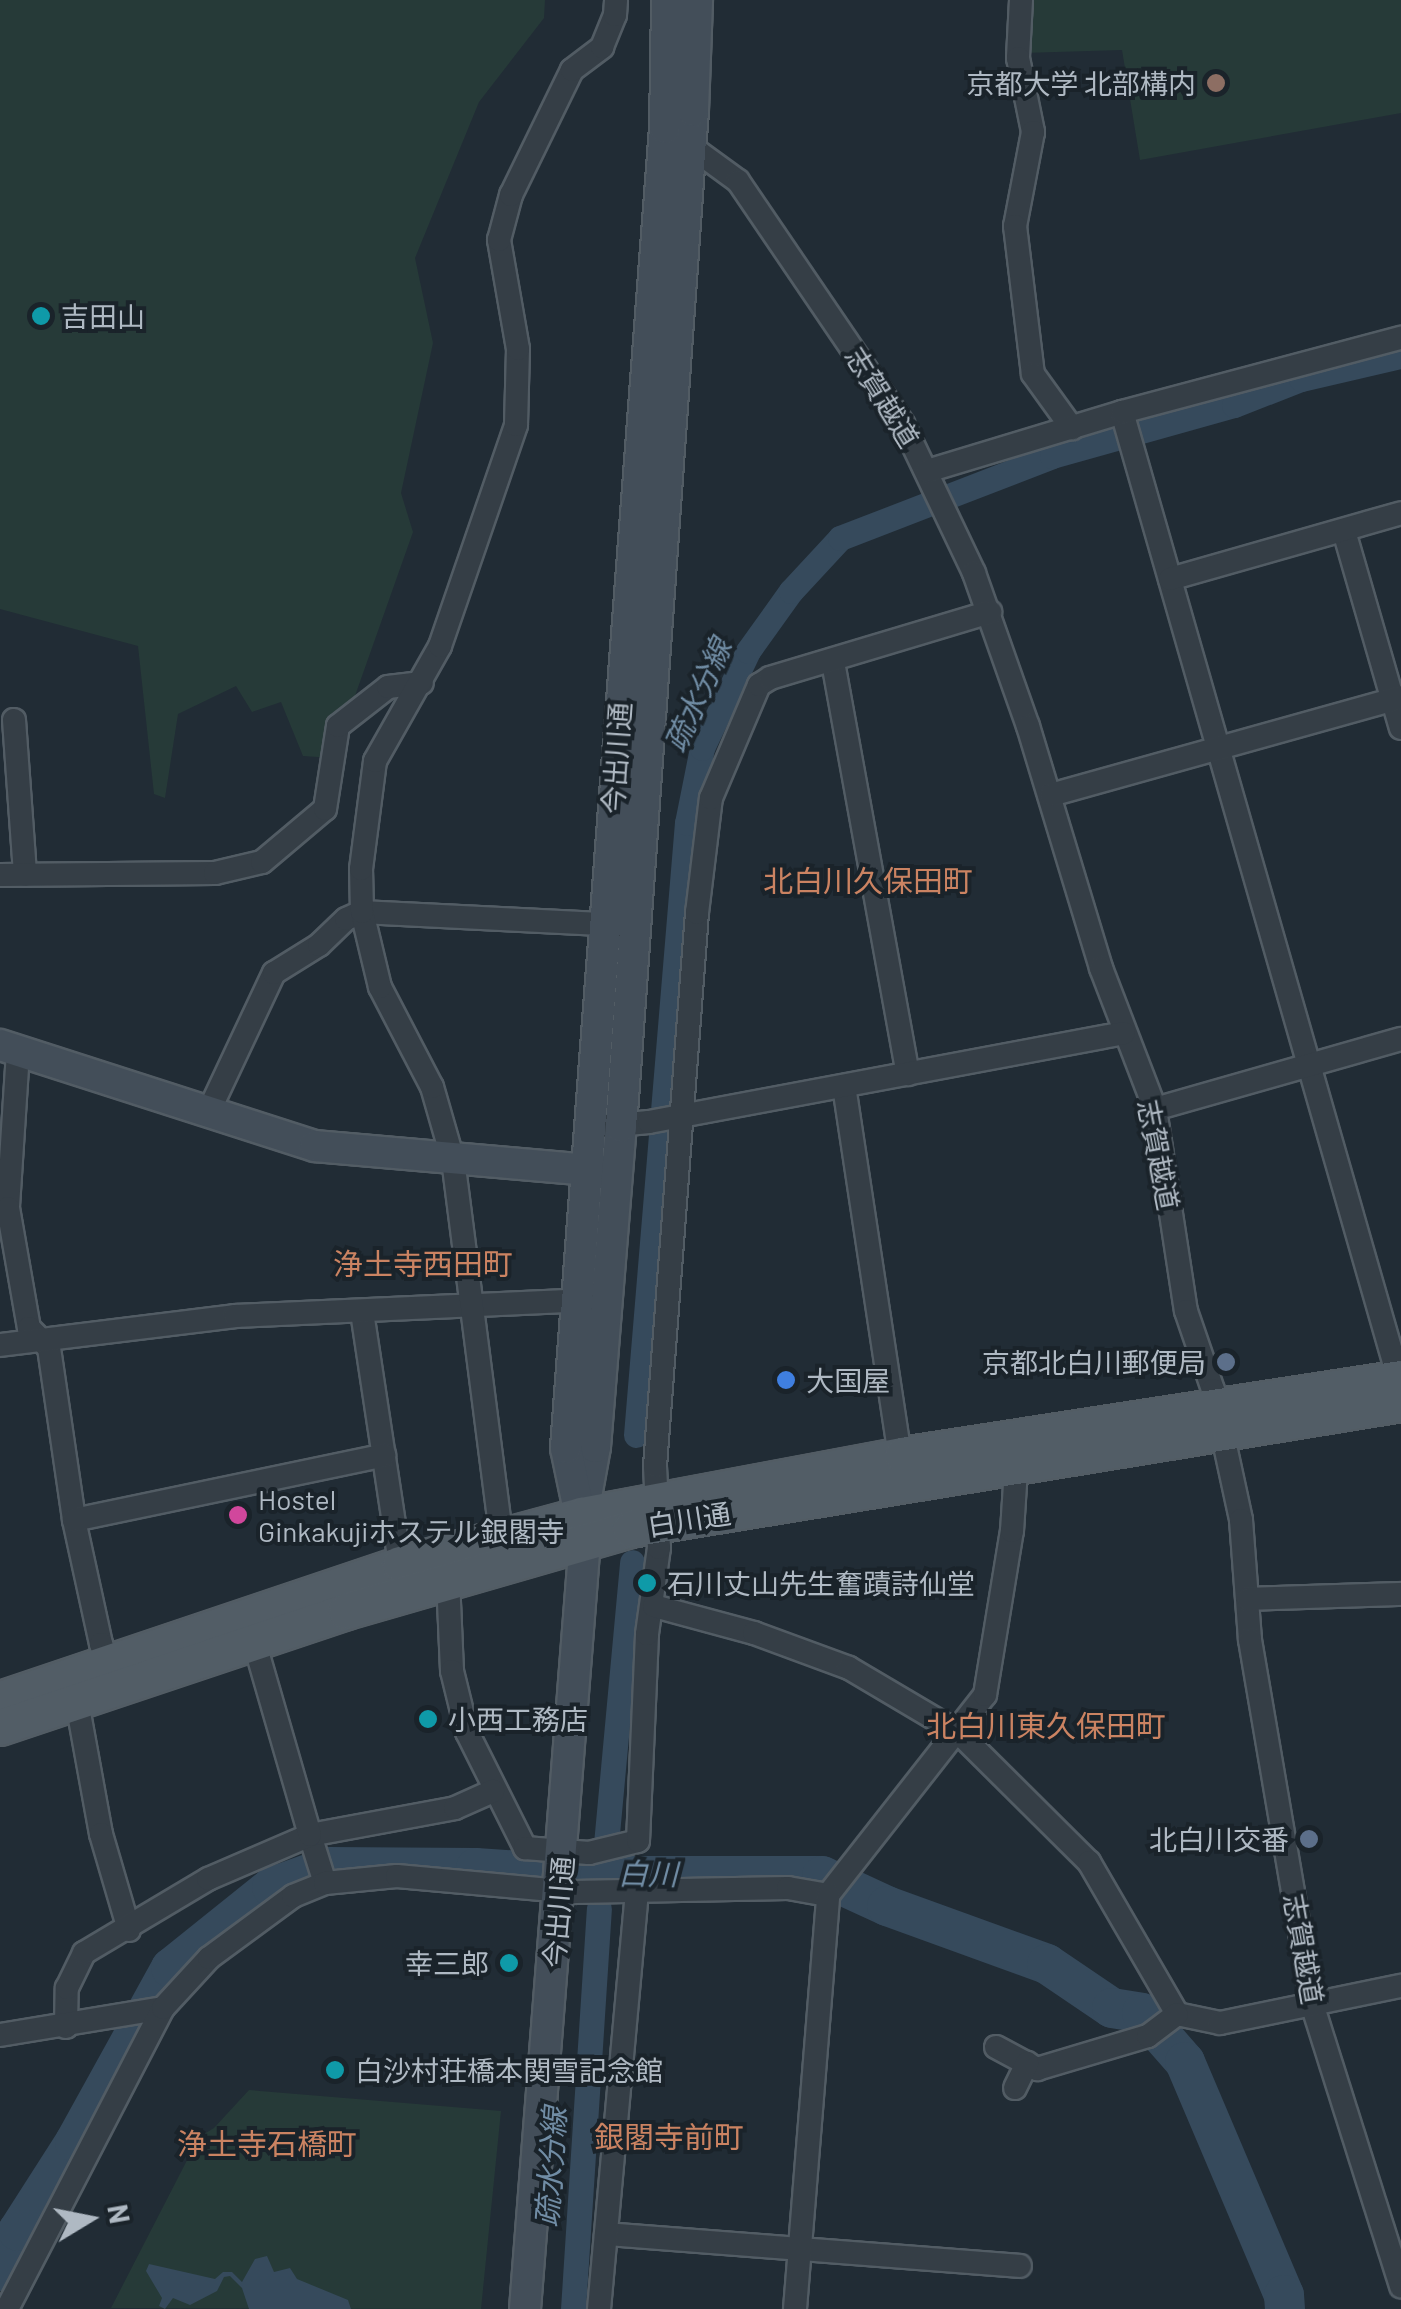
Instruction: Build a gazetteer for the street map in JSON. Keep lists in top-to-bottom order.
{
  "streets": {
    "main road": ["今出川通", "白川通"],
    "street": ["志賀越道"]
  },
  "crossings": [
    ["志賀越道", "今出川通"],
    ["志賀越道", "白川通"],
    ["今出川通", "白川通"]
  ],
  "districts": [
    "北白川久保田町",
    "浄土寺西田町",
    "北白川東久保田町",
    "銀閣寺前町",
    "浄土寺石橋町"
  ],
  "water": ["疏水分線", "白川"],
  "places": [
    "京都大学 北部構内",
    "吉田山",
    "京都北白川郵便局",
    "大国屋",
    "Hostel Ginkakujiホステル銀閣寺",
    "石川丈山先生奮蹟詩仙堂",
    "小西工務店",
    "北白川交番",
    "幸三郎",
    "白沙村荘橋本関雪記念館"
  ],
  "north": "right"
}
